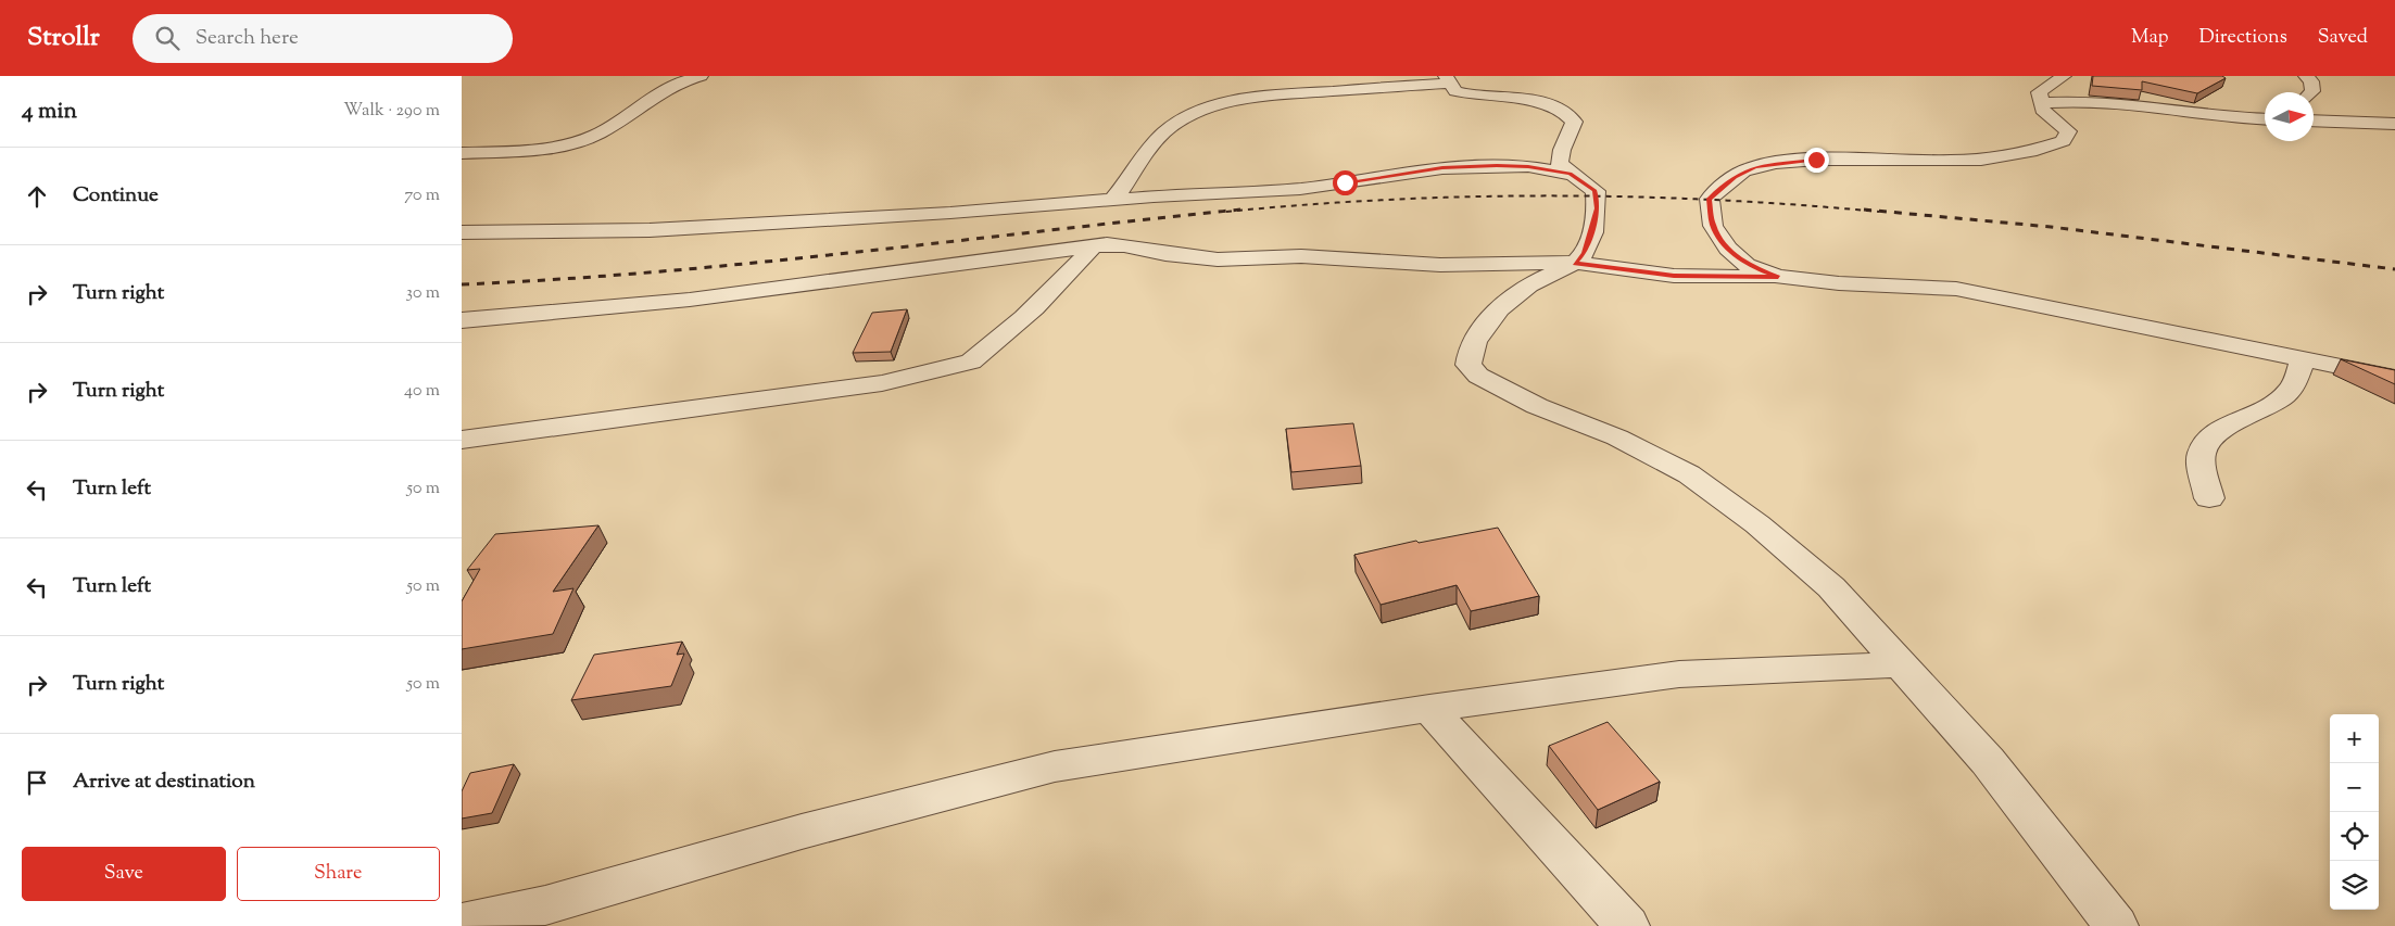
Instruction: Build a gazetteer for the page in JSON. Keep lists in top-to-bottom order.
{
  "north": "right",
  "page": {
    "header": "Strollr",
    "search": "Search here",
    "nav": ["Map", "Directions", "Saved"],
    "heading": ["4 min", "Walk · 290 m"],
    "list": [
      ["Continue", "70 m"],
      ["Turn right", "30 m"],
      ["Turn right", "40 m"],
      ["Turn left", "50 m"],
      ["Turn left", "50 m"],
      ["Turn right", "50 m"],
      "Arrive at destination"
    ],
    "map_buttons": ["+", "−"],
    "buttons": ["Save", "Share"]
  }
}
